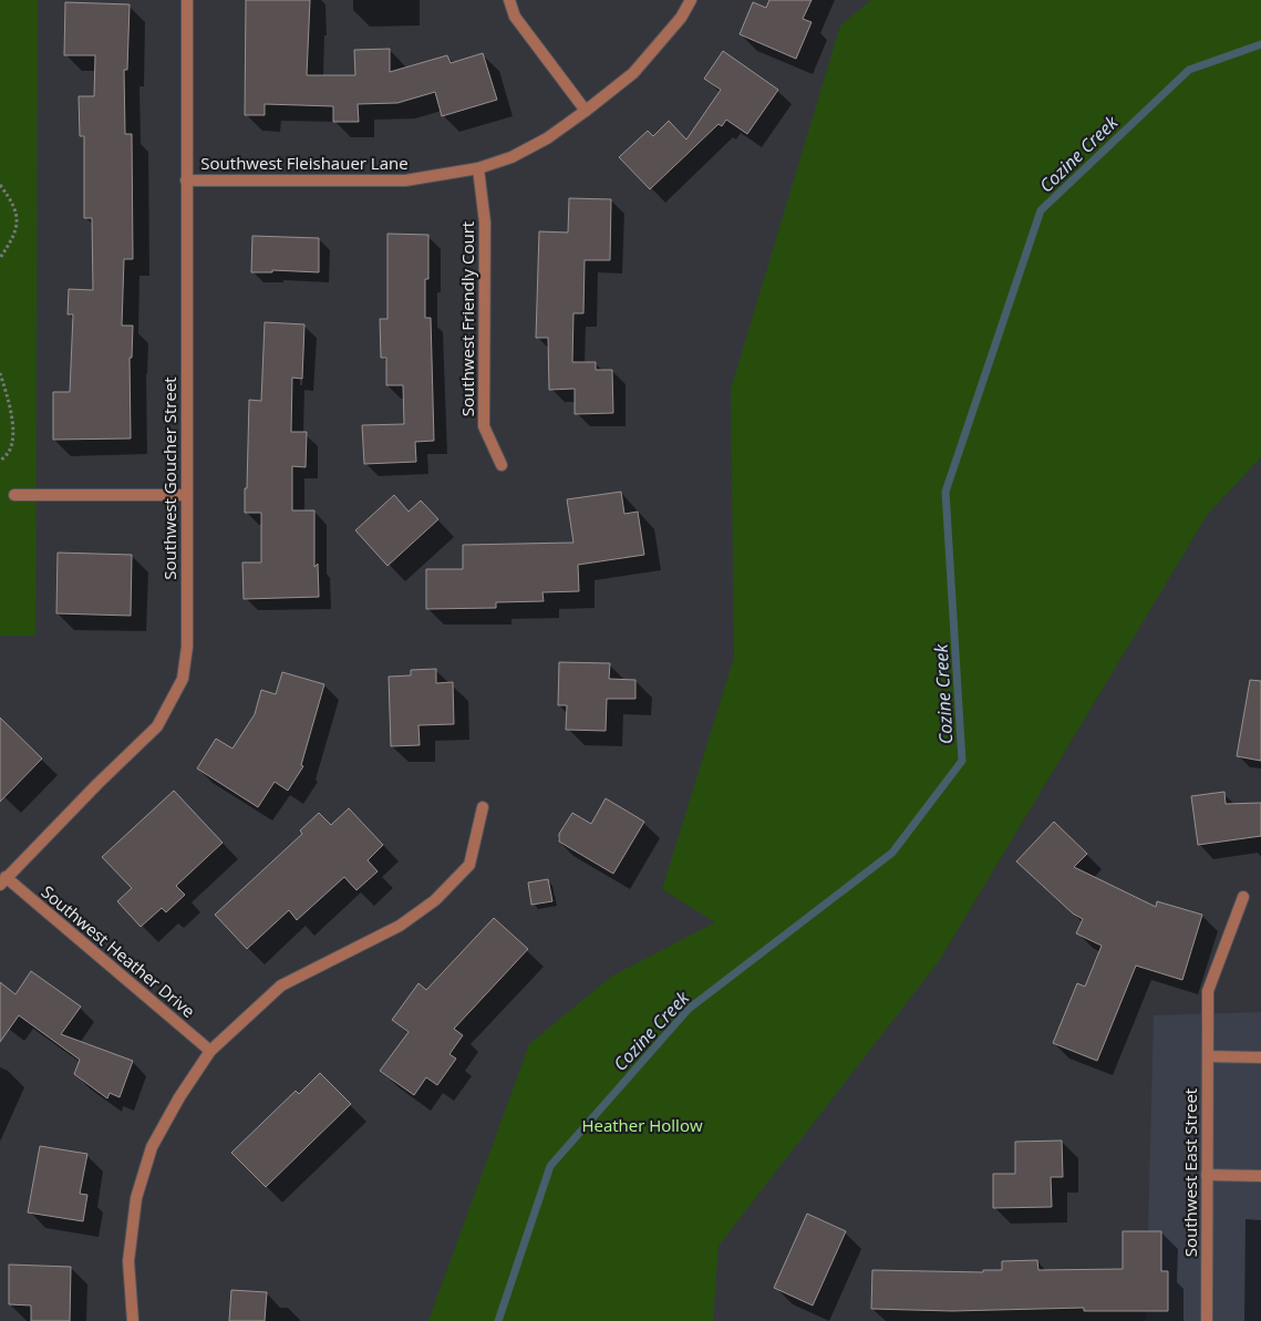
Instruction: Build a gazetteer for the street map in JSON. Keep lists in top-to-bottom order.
{
  "streets": {
    "street": [
      "Southwest Fleishauer Lane",
      "Southwest Friendly Court",
      "Southwest Goucher Street",
      "Southwest Heather Drive",
      "Southwest East Street"
    ]
  },
  "crossings": [
    ["Southwest Fleishauer Lane", "Southwest Friendly Court"],
    ["Southwest Fleishauer Lane", "Southwest Goucher Street"],
    ["Southwest Goucher Street", "Southwest Heather Drive"]
  ],
  "water": ["Cozine Creek"],
  "parks": ["Heather Hollow"]
}
